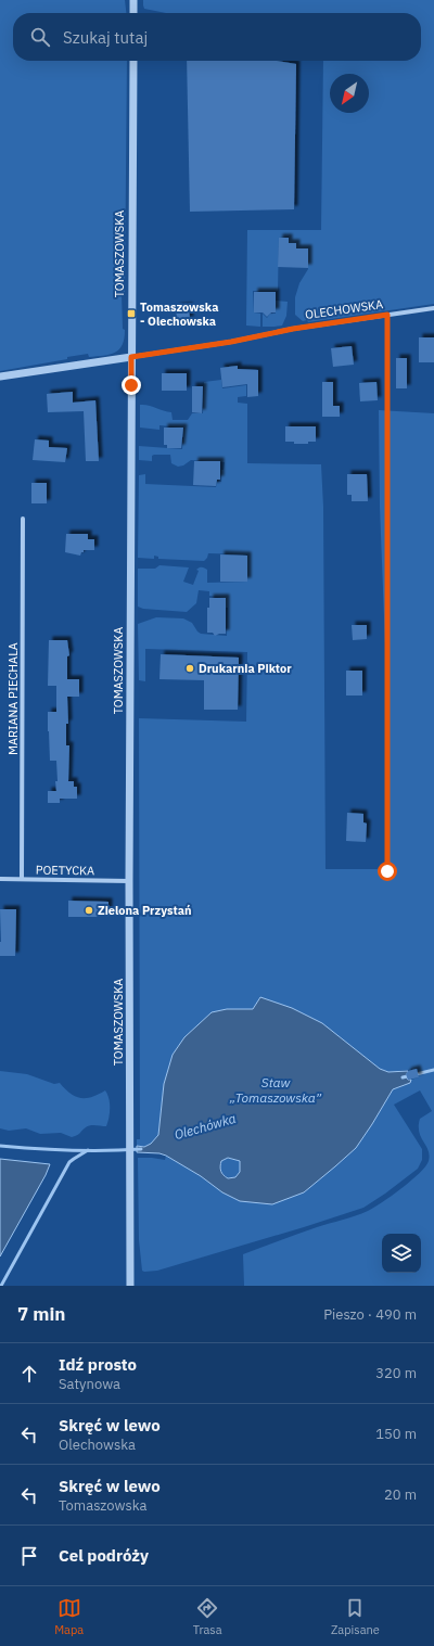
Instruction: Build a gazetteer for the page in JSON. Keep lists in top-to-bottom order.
{
  "streets": {
    "street": [
      "TOMASZOWSKA",
      "OLECHOWSKA",
      "MARIANA PIECHALA",
      "POETYCKA"
    ]
  },
  "crossings": [
    ["TOMASZOWSKA", "OLECHOWSKA"],
    ["TOMASZOWSKA", "POETYCKA"],
    ["MARIANA PIECHALA", "POETYCKA"]
  ],
  "water": ["Staw „Tomaszowska”", "Olechówka"],
  "places": {
    "transit": ["Tomaszowska - Olechowska"],
    "other": ["Drukarnia Piktor", "Zielona Przystań"]
  },
  "north": "bottom left",
  "page": {
    "search": "Szukaj tutaj",
    "heading": ["7 min", "Pieszo · 490 m"],
    "list": [
      ["Idź prosto", "Satynowa", "320 m"],
      ["Skręć w lewo", "Olechowska", "150 m"],
      ["Skręć w lewo", "Tomaszowska", "20 m"],
      "Cel podróży"
    ],
    "nav": ["Mapa", "Trasa", "Zapisane"]
  }
}
